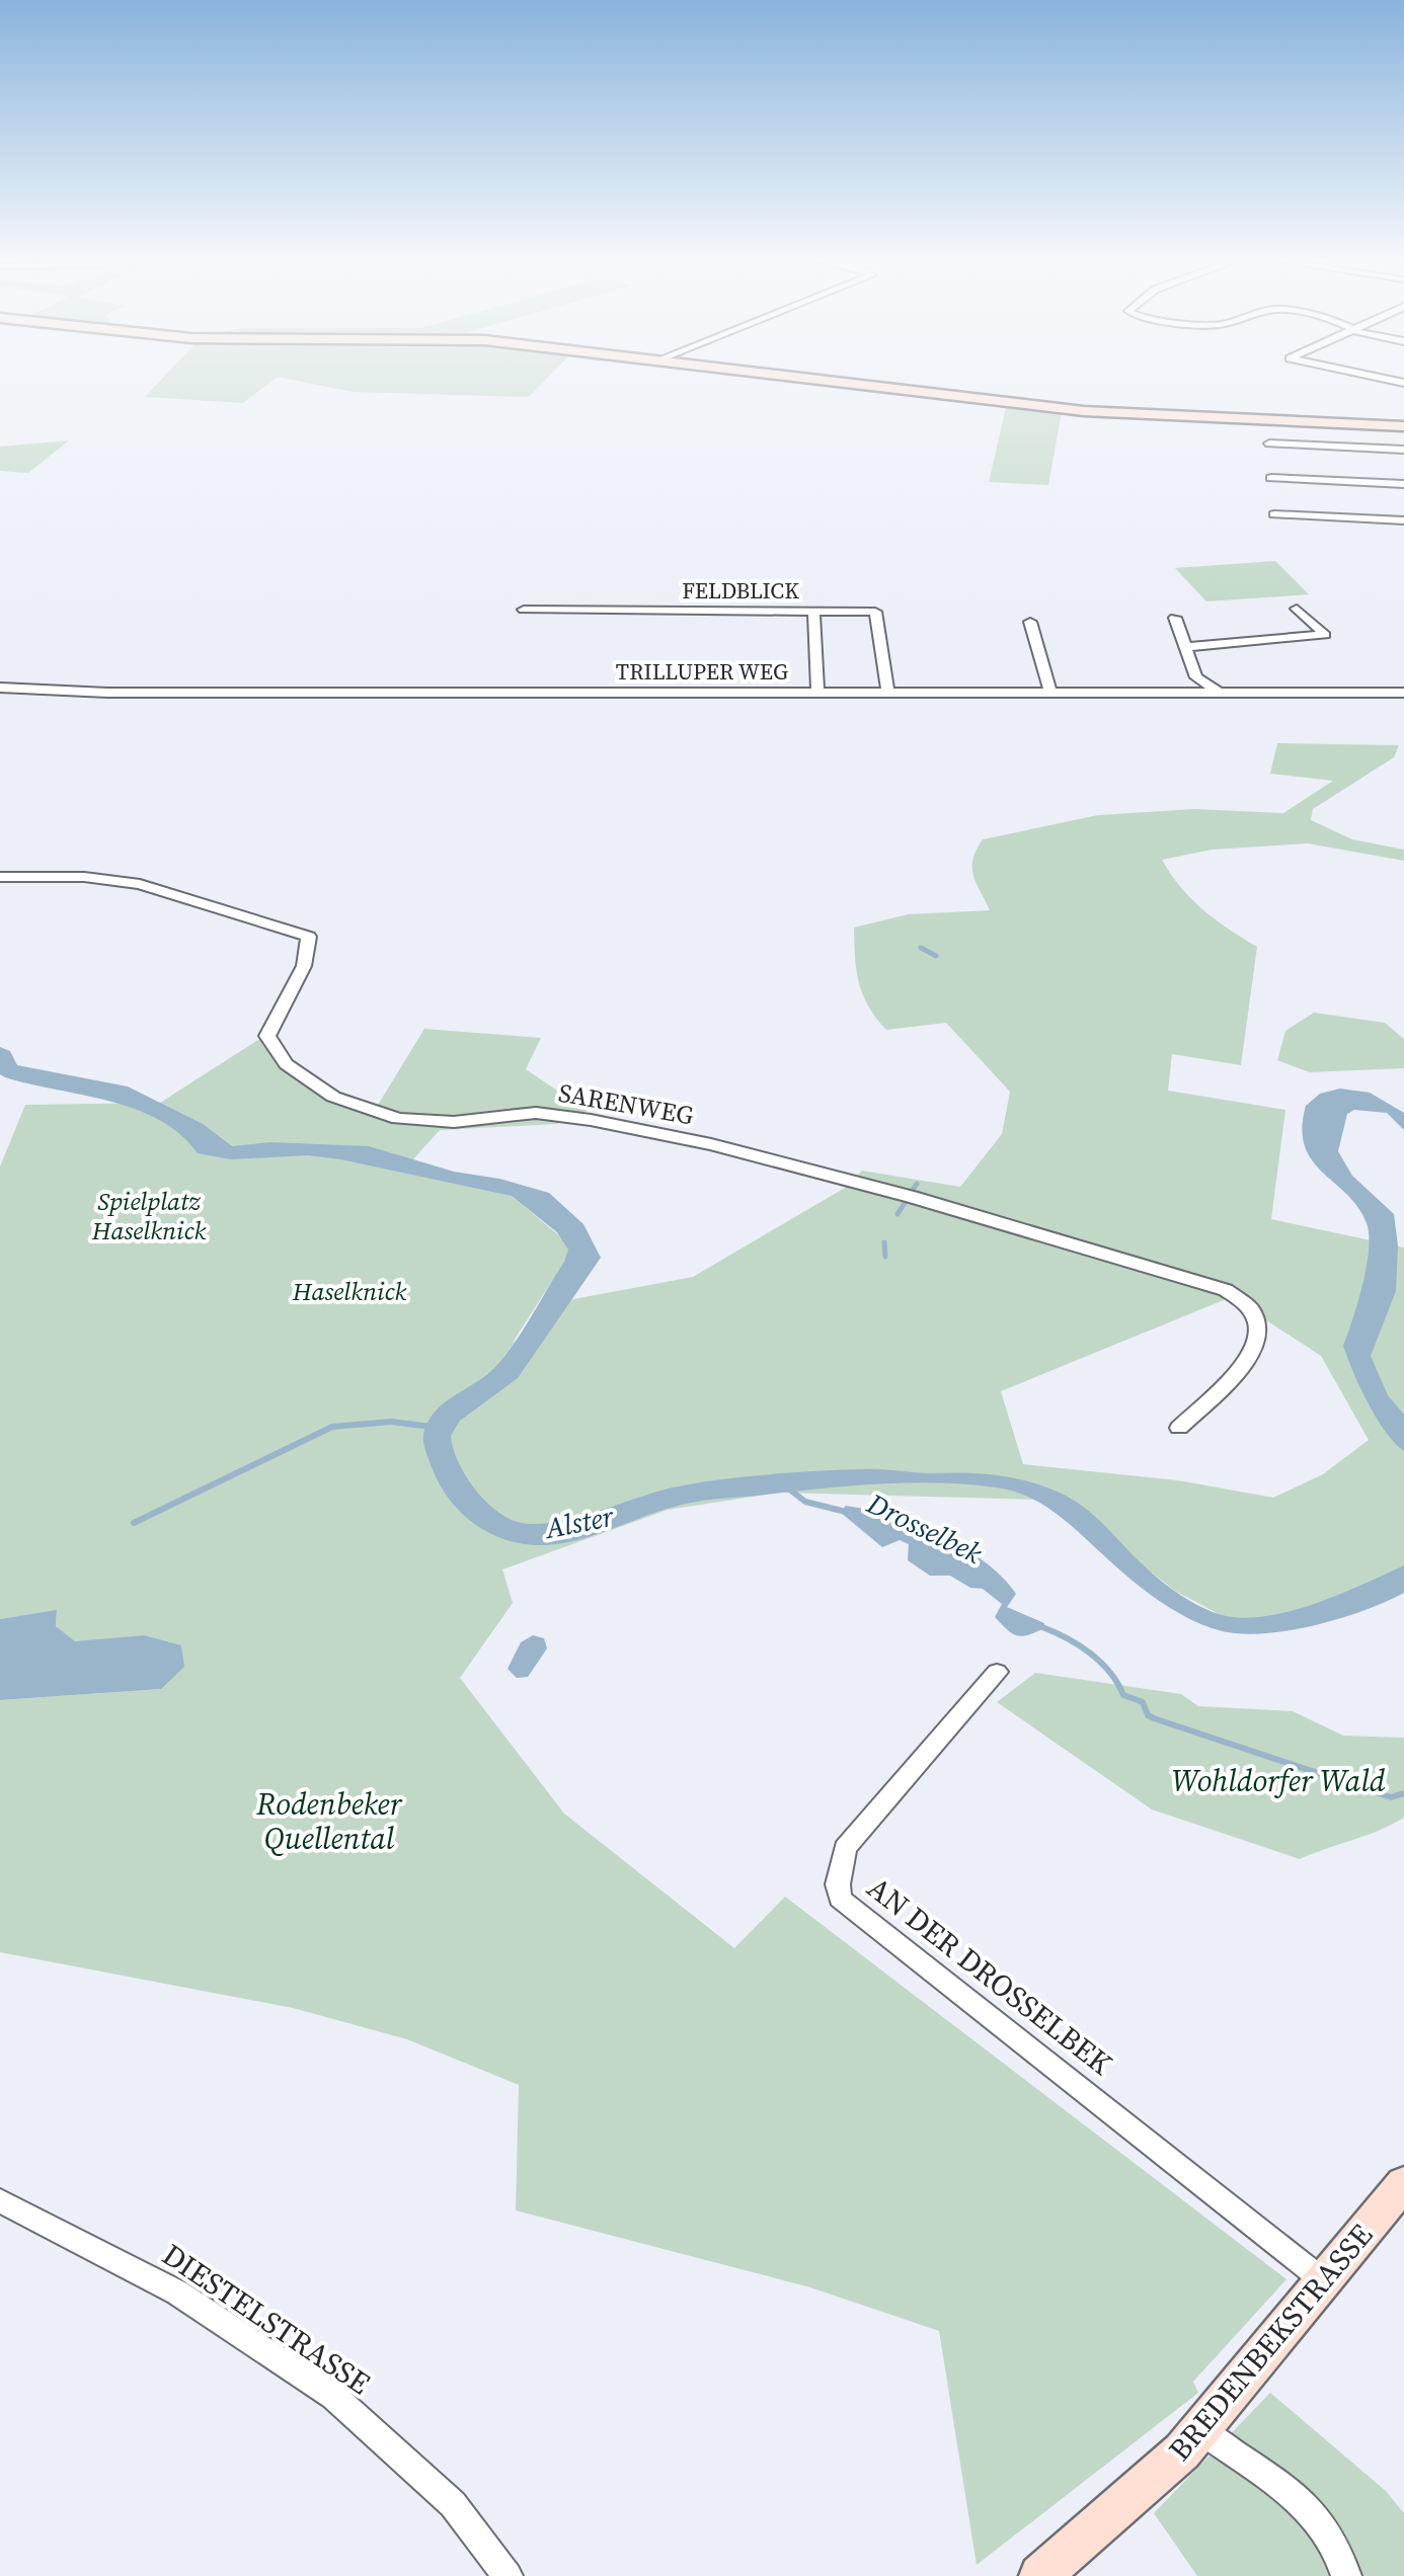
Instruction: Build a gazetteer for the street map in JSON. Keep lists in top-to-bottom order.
{
  "streets": {
    "main road": ["BREDENBEKSTRASSE"],
    "street": [
      "FELDBLICK",
      "TRILLUPER WEG",
      "SARENWEG",
      "AN DER DROSSELBEK",
      "DIESTELSTRASSE"
    ]
  },
  "crossings": [
    ["FELDBLICK", "TRILLUPER WEG"],
    ["AN DER DROSSELBEK", "BREDENBEKSTRASSE"]
  ],
  "water": ["Alster", "Drosselbek"],
  "parks": [
    "Spielplatz Haselknick",
    "Haselknick",
    "Wohldorfer Wald",
    "Rodenbeker Quellental"
  ]
}
